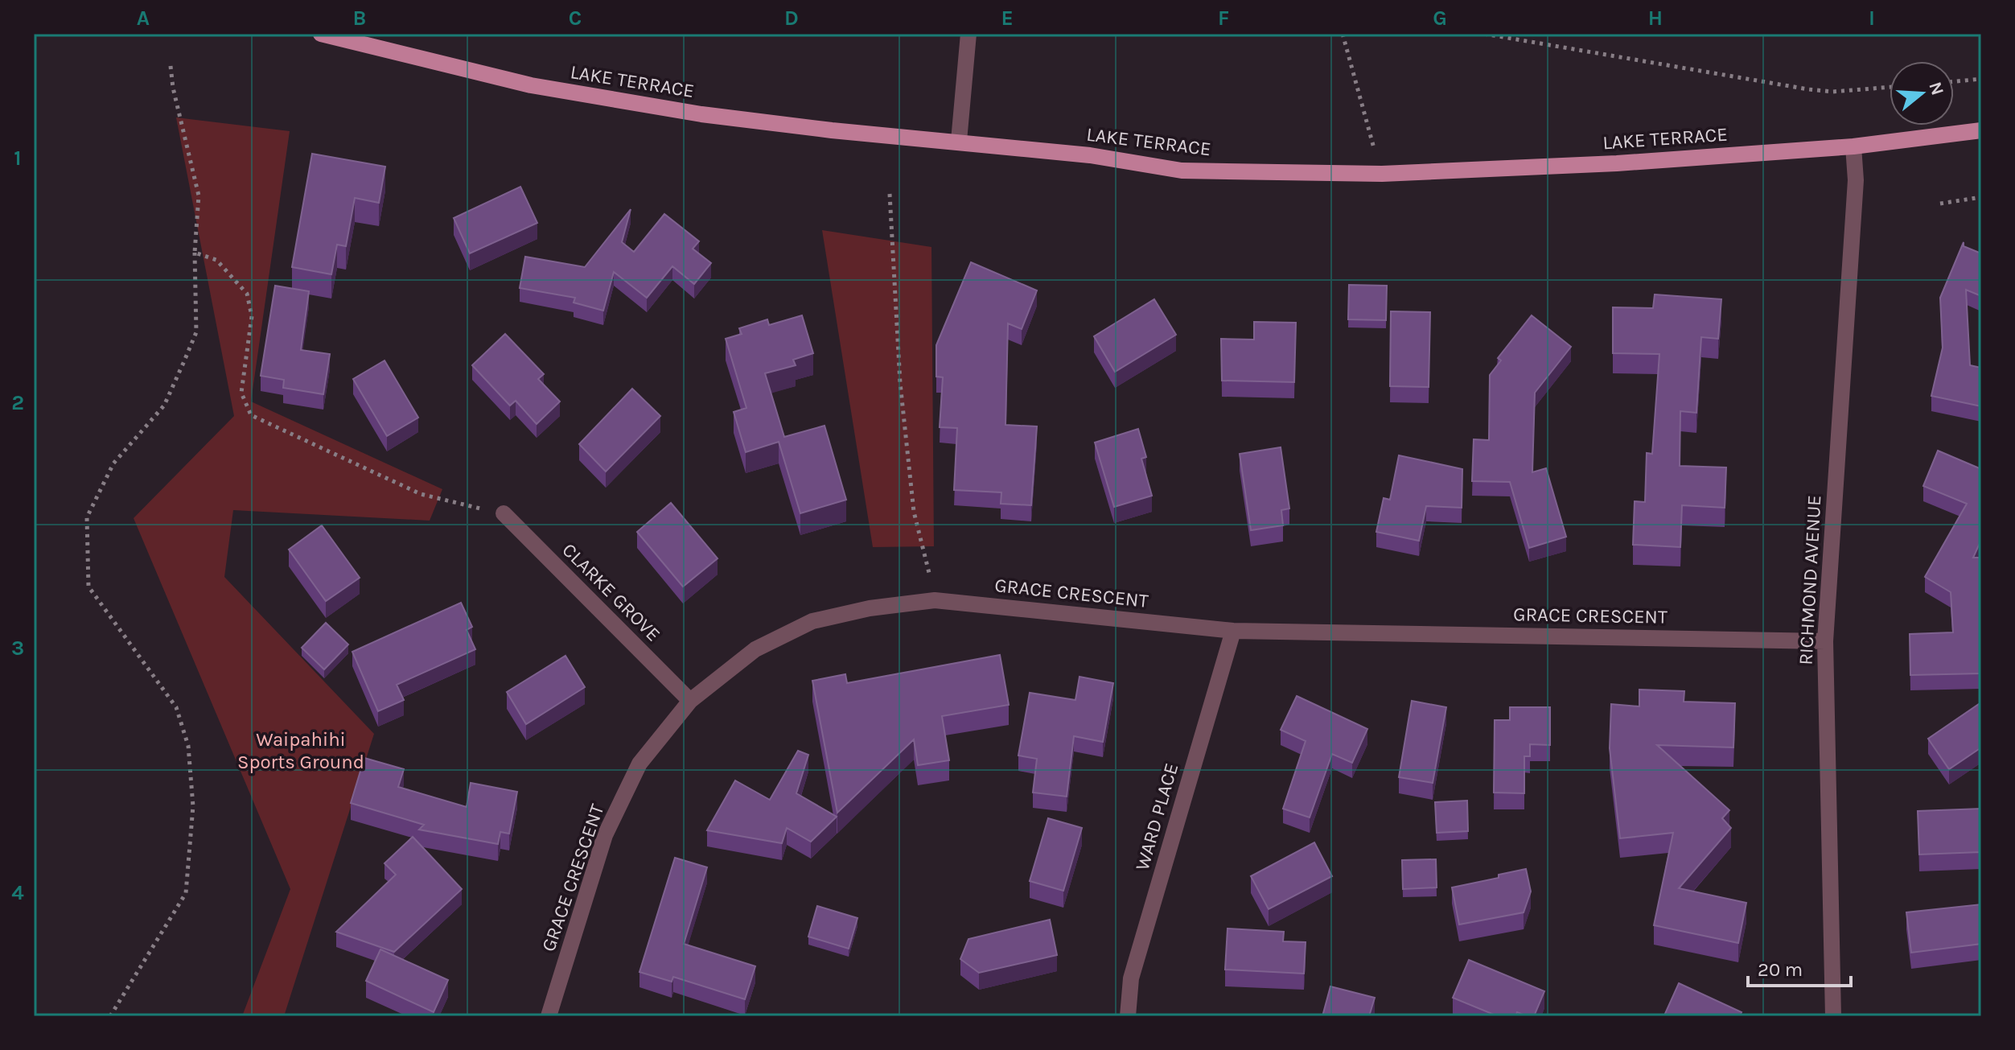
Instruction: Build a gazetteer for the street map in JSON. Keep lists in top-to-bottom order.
{
  "streets": {
    "main road": ["LAKE TERRACE"],
    "street": [
      "RICHMOND AVENUE",
      "CLARKE GROVE",
      "GRACE CRESCENT",
      "WARD PLACE"
    ]
  },
  "crossings": [
    ["LAKE TERRACE", "RICHMOND AVENUE"],
    ["RICHMOND AVENUE", "GRACE CRESCENT"],
    ["CLARKE GROVE", "GRACE CRESCENT"],
    ["GRACE CRESCENT", "WARD PLACE"]
  ],
  "parks": ["Waipahihi Sports Ground"],
  "scale_bar": "20 m",
  "north": "right",
  "grid": {
    "columns": [
      "A",
      "B",
      "C",
      "D",
      "E",
      "F",
      "G",
      "H",
      "I"
    ],
    "rows": [
      "1",
      "2",
      "3",
      "4"
    ]
  }
}
